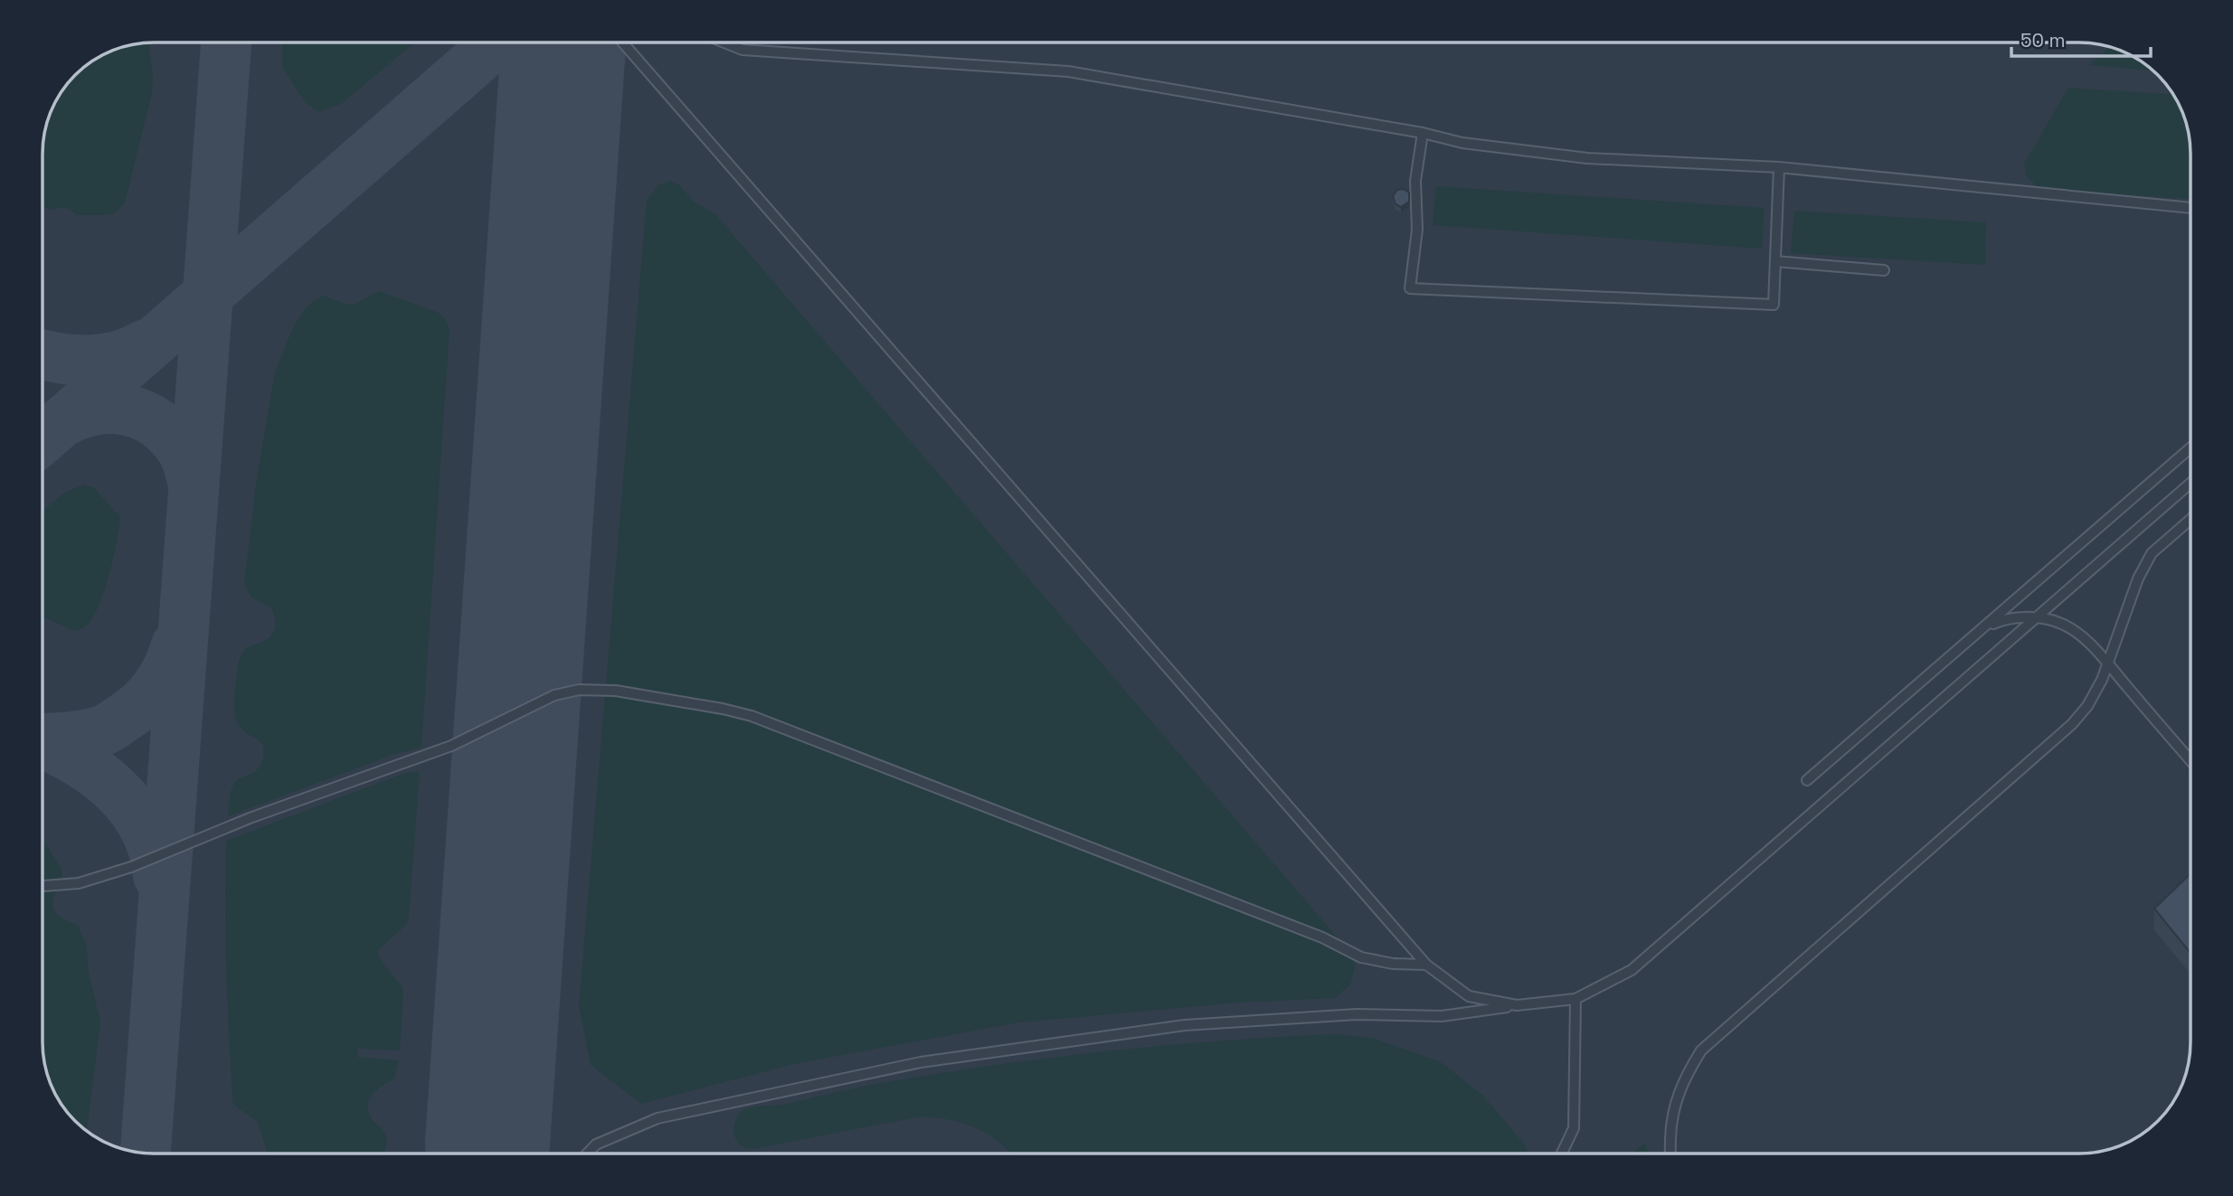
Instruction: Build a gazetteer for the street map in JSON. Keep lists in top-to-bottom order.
{
  "scale_bar": "50 m"
}
